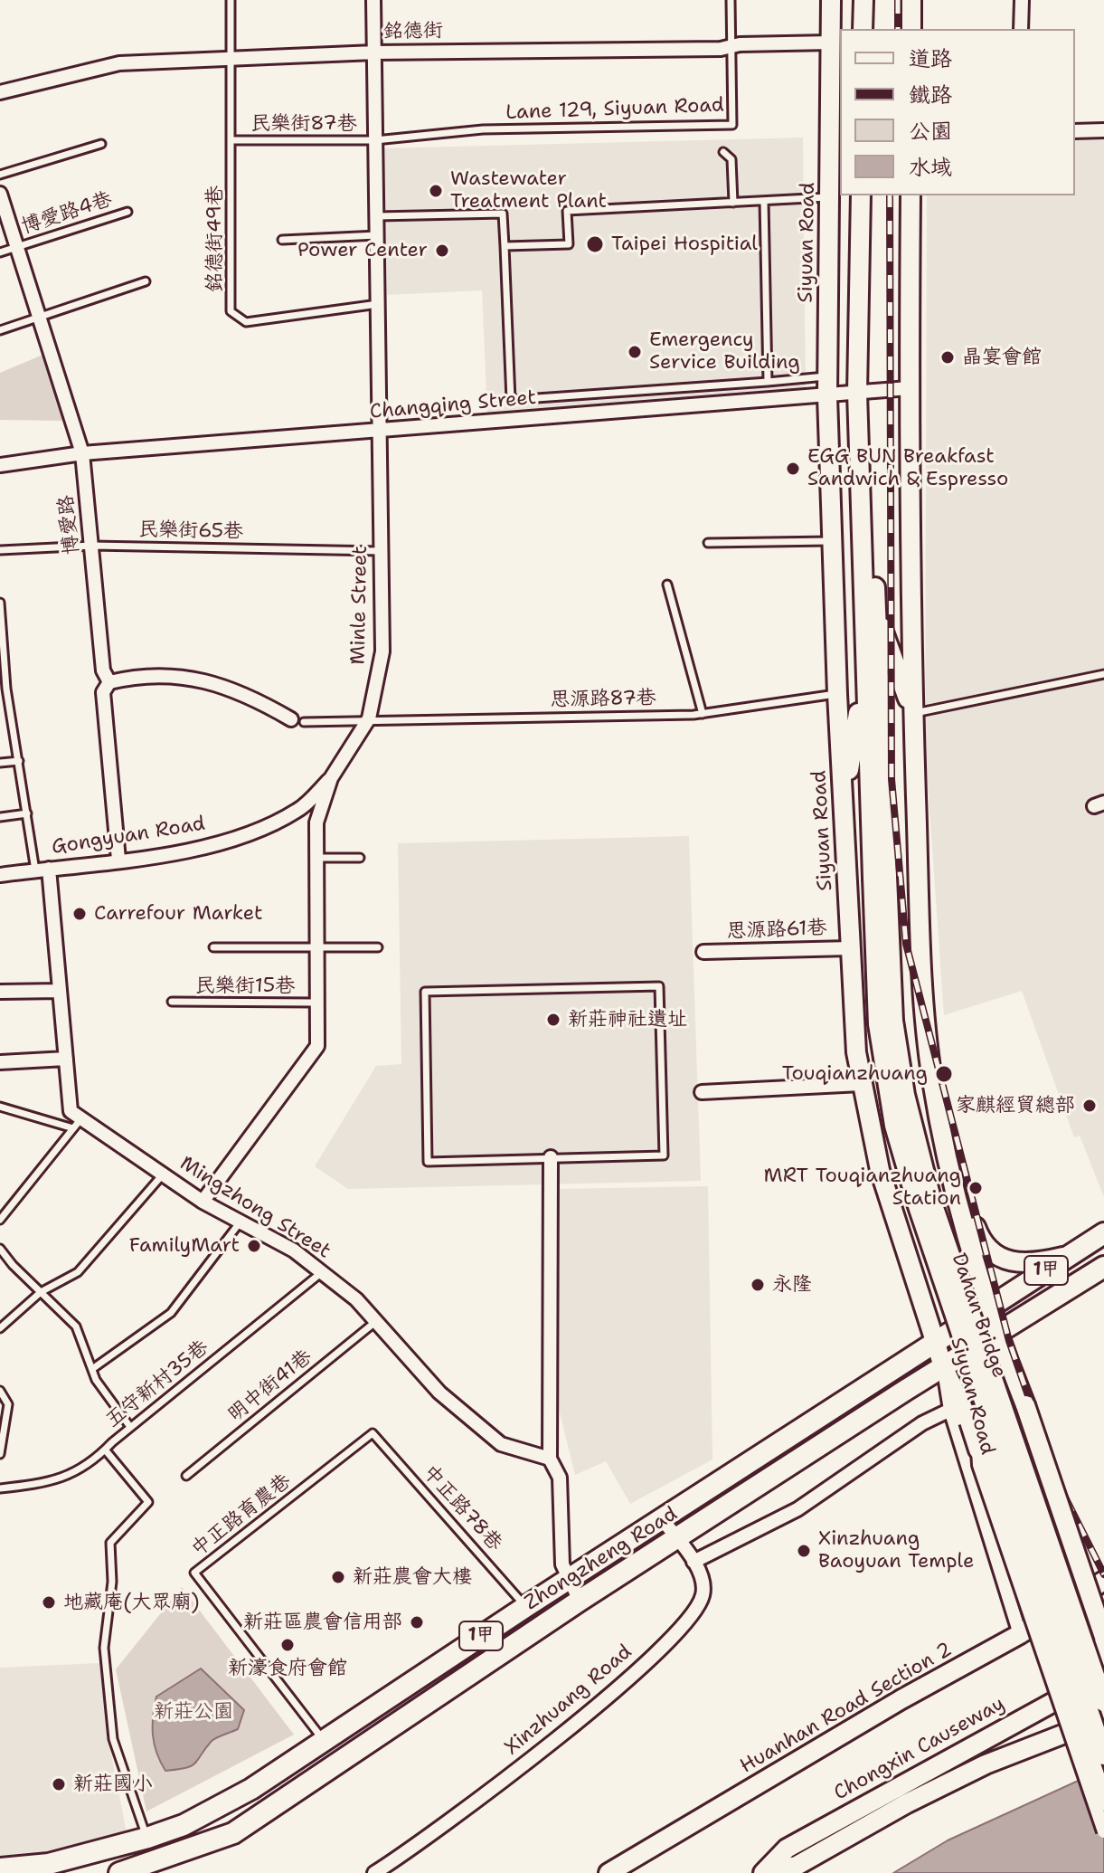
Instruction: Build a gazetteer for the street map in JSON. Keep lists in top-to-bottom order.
{
  "streets": {
    "main road": [
      "Siyuan Road",
      "1甲",
      "Dahan Bridge",
      "Zhongzheng Road",
      "Huanhan Road Section 2",
      "Chongxin Causeway"
    ],
    "street": [
      "銘德街",
      "Changqing Street",
      "博愛路",
      "Minle Street",
      "Gongyuan Road",
      "思源路61巷",
      "Mingzhong Street",
      "Xinzhuang Road"
    ],
    "lane": [
      "Lane 129, Siyuan Road",
      "民樂街87巷",
      "博愛路4巷",
      "銘德街49巷",
      "民樂街65巷",
      "思源路87巷",
      "民樂街15巷",
      "五守新村35巷",
      "明中街41巷",
      "中正路78巷",
      "中正路育農巷"
    ]
  },
  "crossings": [
    ["銘德街", "Lane 129, Siyuan Road"],
    ["銘德街", "銘德街49巷"],
    ["銘德街", "Siyuan Road"],
    ["銘德街", "Minle Street"],
    ["Lane 129, Siyuan Road", "民樂街87巷"],
    ["Lane 129, Siyuan Road", "Minle Street"],
    ["民樂街87巷", "銘德街49巷"],
    ["民樂街87巷", "Minle Street"],
    ["博愛路4巷", "博愛路"],
    ["銘德街49巷", "Minle Street"],
    ["Siyuan Road", "Changqing Street"],
    ["Siyuan Road", "思源路87巷"],
    ["Siyuan Road", "思源路61巷"],
    ["Siyuan Road", "Zhongzheng Road"],
    ["Siyuan Road", "Huanhan Road Section 2"],
    ["Changqing Street", "博愛路"],
    ["Changqing Street", "Minle Street"],
    ["博愛路", "民樂街65巷"],
    ["博愛路", "Gongyuan Road"],
    ["民樂街65巷", "Minle Street"],
    ["Minle Street", "思源路87巷"],
    ["Minle Street", "Gongyuan Road"],
    ["Minle Street", "民樂街15巷"],
    ["Minle Street", "Mingzhong Street"],
    ["Mingzhong Street", "五守新村35巷"],
    ["Mingzhong Street", "明中街41巷"],
    ["中正路78巷", "中正路育農巷"],
    ["中正路78巷", "Zhongzheng Road"],
    ["中正路育農巷", "Zhongzheng Road"],
    ["Zhongzheng Road", "Xinzhuang Road"]
  ],
  "parks": ["新莊公園"],
  "places": [
    "Wastewater Treatment Plant",
    "Taipei Hospitial",
    "Power Center",
    "Emergency Service Building",
    "晶宴會館",
    "EGG BUN Breakfast Sandwich & Espresso",
    "Carrefour Market",
    "新莊神社遺址",
    "Touqianzhuang",
    "家麒經貿總部",
    "MRT Touqianzhuang Station",
    "FamilyMart",
    "永隆",
    "Xinzhuang Baoyuan Temple",
    "新莊農會大樓",
    "地藏庵(大眾廟)",
    "新莊區農會信用部",
    "新濠食府會館",
    "新莊國小"
  ],
  "legend": [
    "道路",
    "鐵路",
    "公園",
    "水域"
  ]
}
